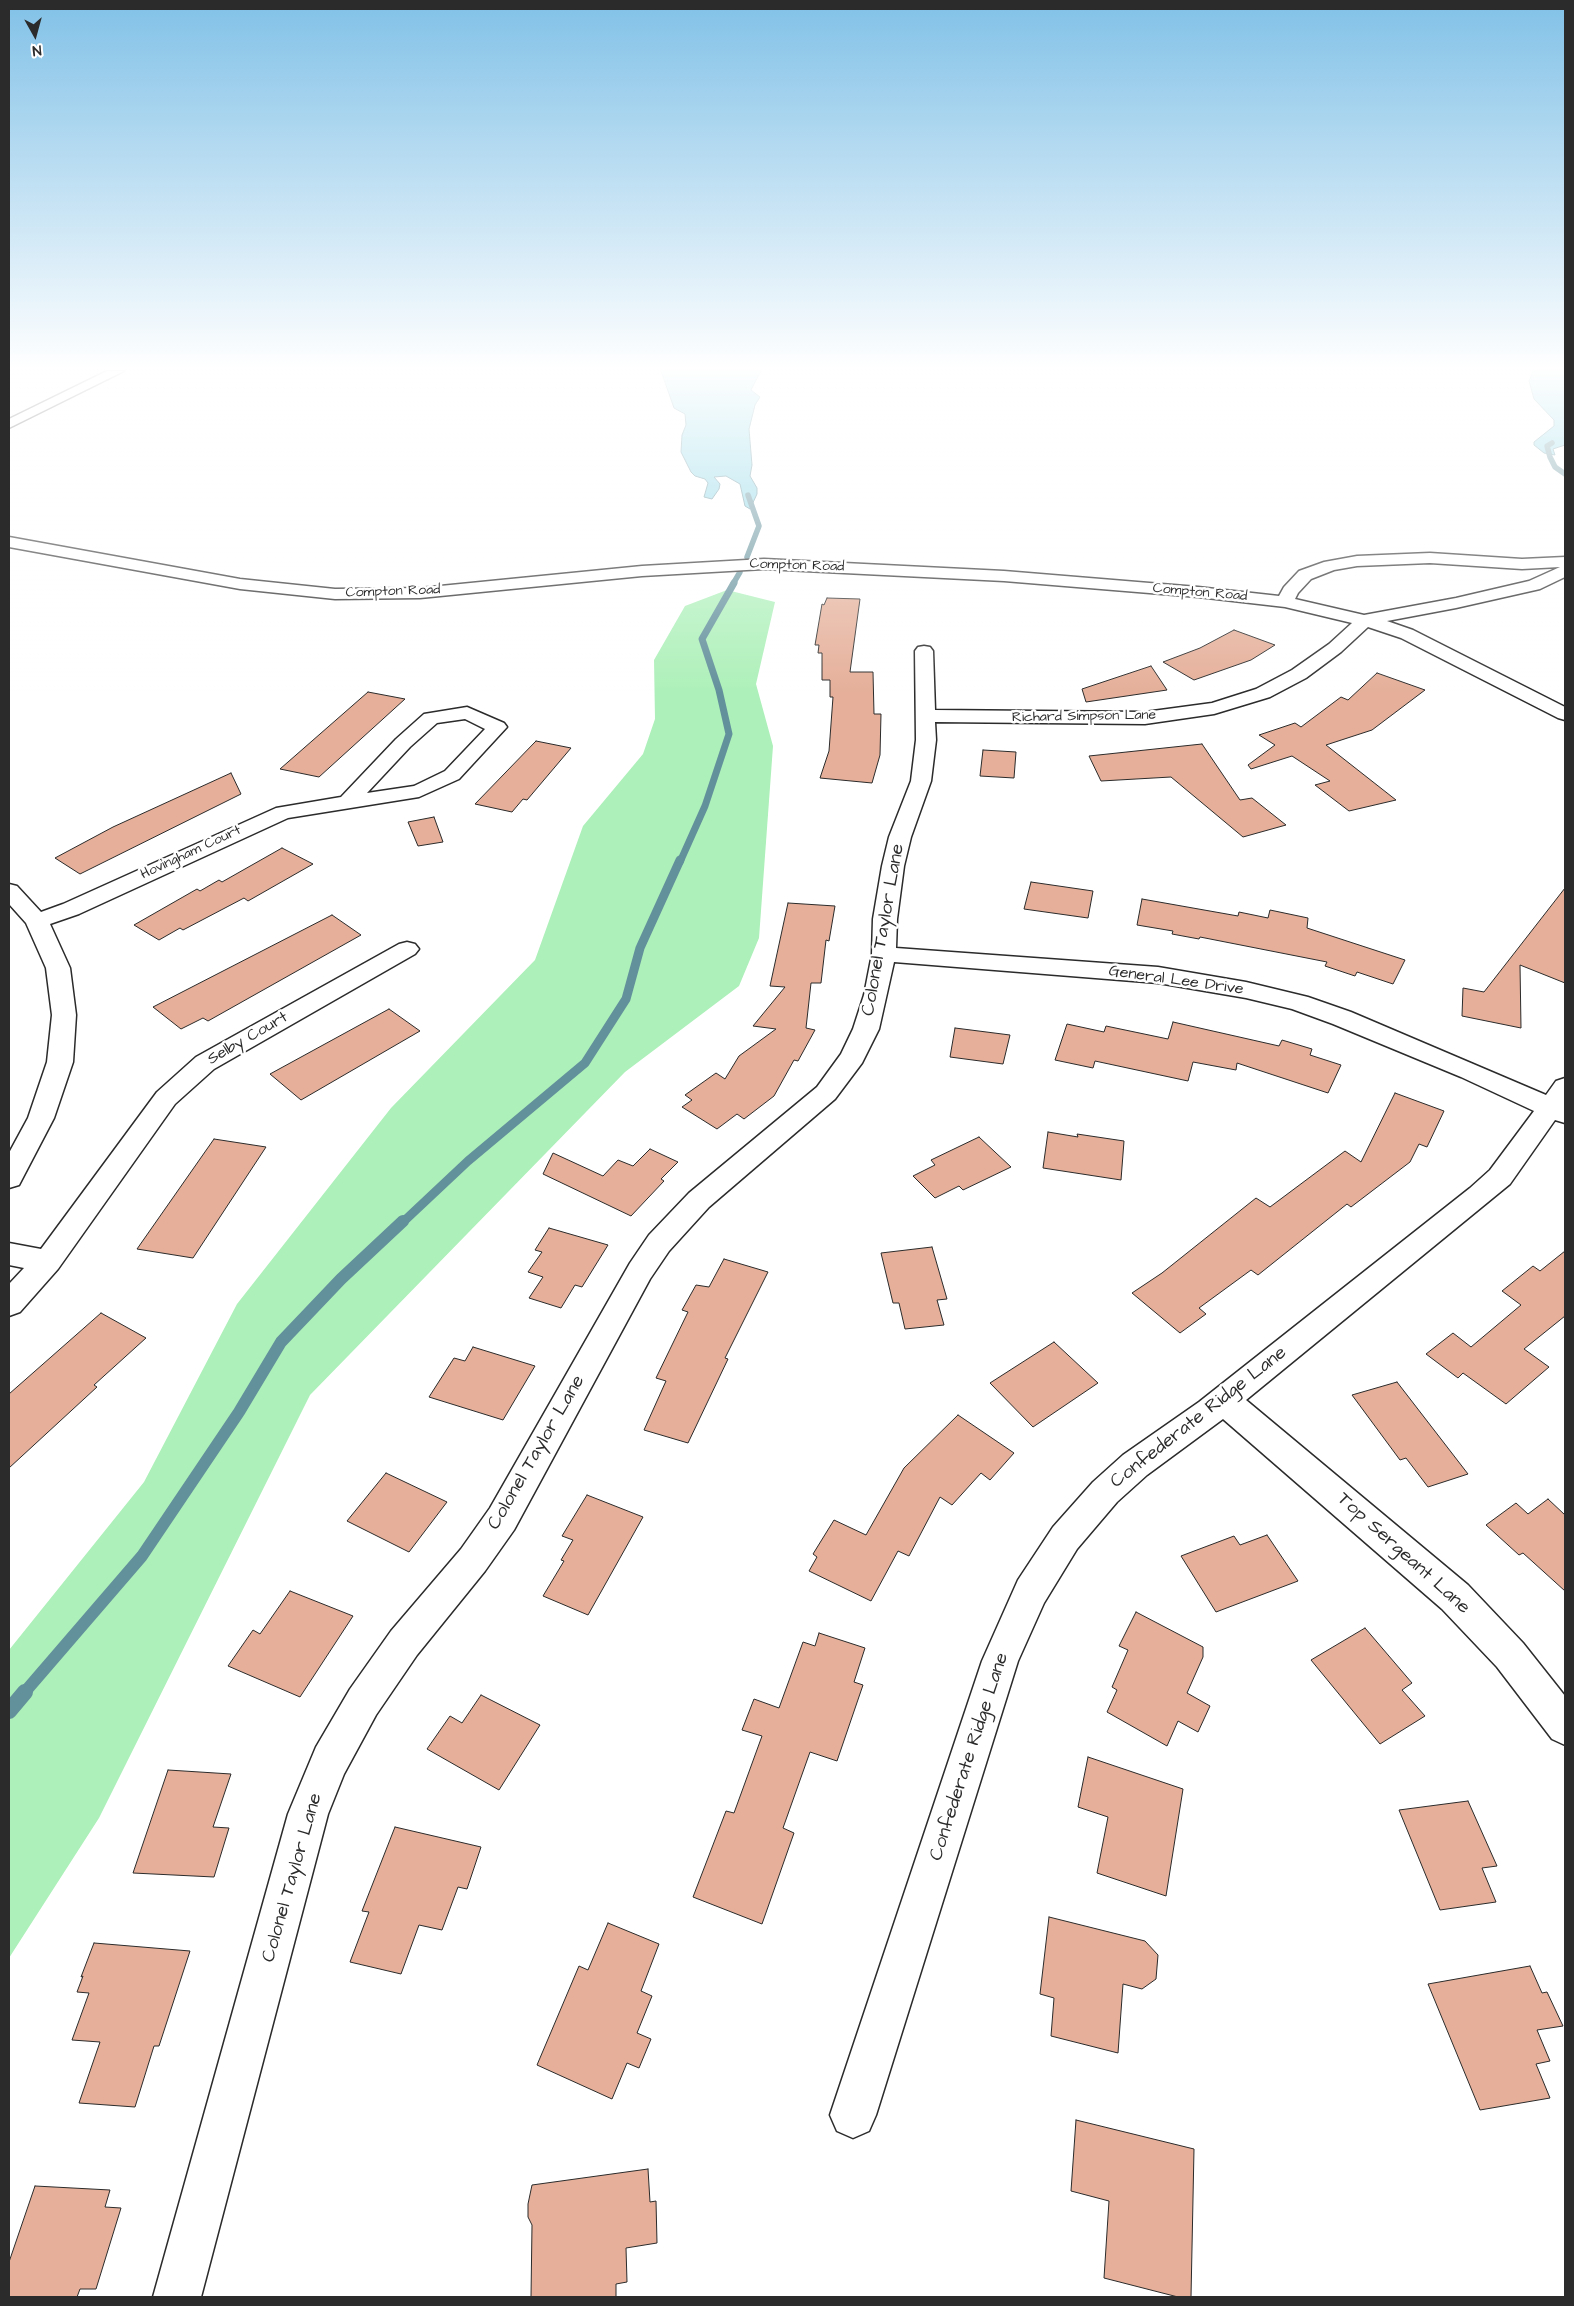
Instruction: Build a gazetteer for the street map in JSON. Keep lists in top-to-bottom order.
{
  "streets": {
    "street": [
      "Compton Road",
      "Richard Simpson Lane",
      "Hovingham Court",
      "Colonel Taylor Lane",
      "General Lee Drive",
      "Selby Court",
      "Confederate Ridge Lane",
      "Top Sergeant Lane"
    ]
  },
  "crossings": [
    ["Compton Road", "Richard Simpson Lane"],
    ["Richard Simpson Lane", "Colonel Taylor Lane"],
    ["Colonel Taylor Lane", "General Lee Drive"],
    ["General Lee Drive", "Confederate Ridge Lane"],
    ["Confederate Ridge Lane", "Top Sergeant Lane"]
  ],
  "north": "bottom"
}
